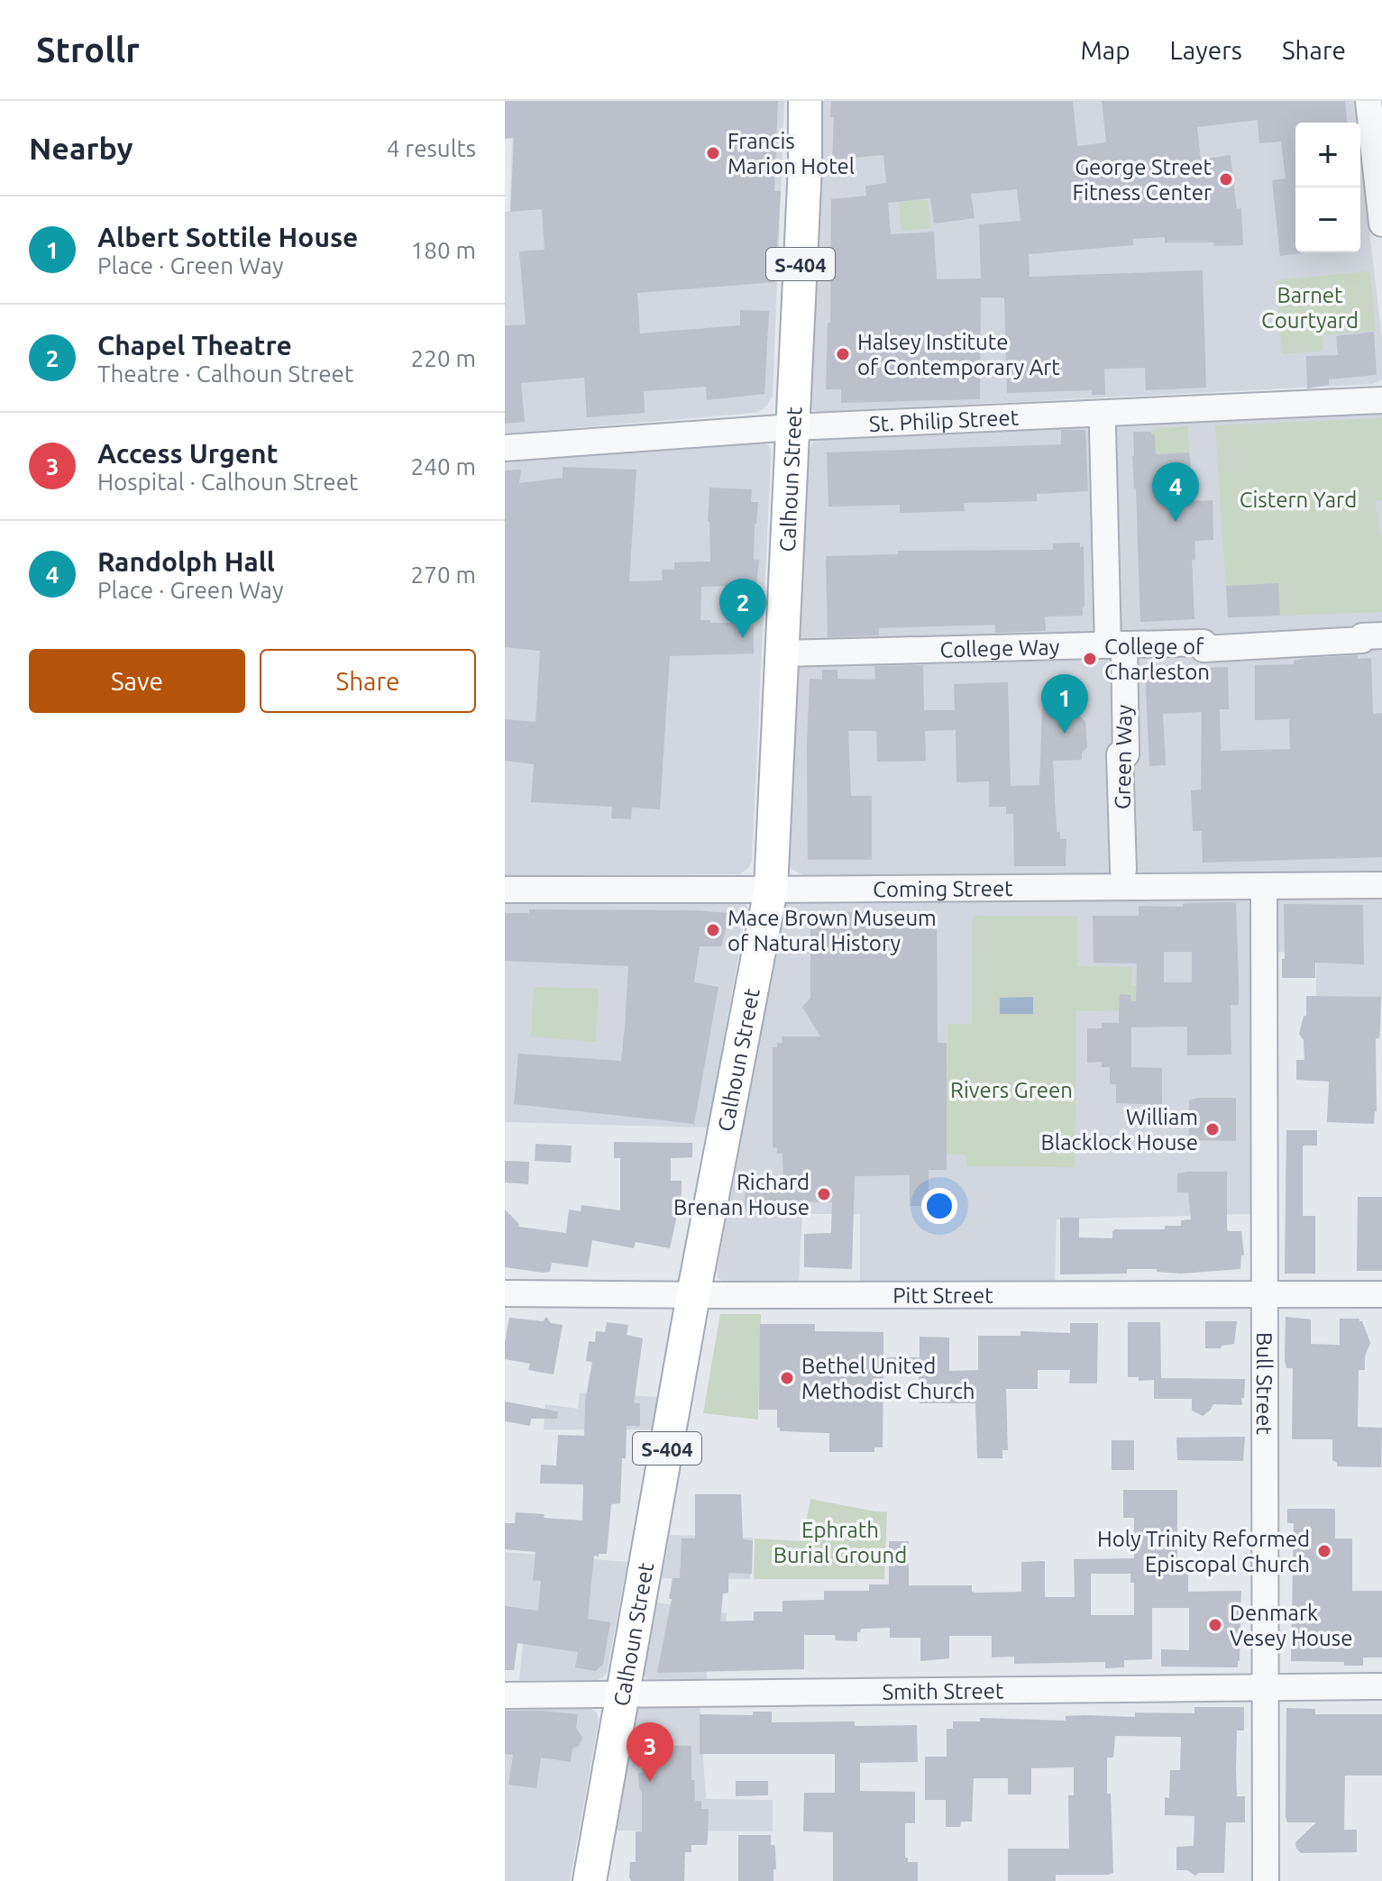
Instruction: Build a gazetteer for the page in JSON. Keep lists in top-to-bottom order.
{
  "streets": {
    "main road": ["S-404", "Calhoun Street"],
    "street": [
      "St. Philip Street",
      "College Way",
      "Green Way",
      "Coming Street",
      "Pitt Street",
      "Bull Street",
      "Smith Street"
    ]
  },
  "crossings": [
    ["St. Philip Street", "Calhoun Street"],
    ["Calhoun Street", "College Way"],
    ["Calhoun Street", "Coming Street"],
    ["Calhoun Street", "Pitt Street"],
    ["Calhoun Street", "Smith Street"],
    ["College Way", "Green Way"],
    ["Coming Street", "Bull Street"],
    ["Pitt Street", "Bull Street"],
    ["Bull Street", "Smith Street"]
  ],
  "parks": [
    "Barnet Courtyard",
    "Cistern Yard",
    "Rivers Green",
    "Ephrath Burial Ground"
  ],
  "places": [
    "Francis Marion Hotel",
    "George Street Fitness Center",
    "Halsey Institute of Contemporary Art",
    "College of Charleston",
    "Mace Brown Museum of Natural History",
    "William Blacklock House",
    "Richard Brenan House",
    "Bethel United Methodist Church",
    "Holy Trinity Reformed Episcopal Church",
    "Denmark Vesey House"
  ],
  "page": {
    "header": "Strollr",
    "nav": ["Map", "Layers", "Share"],
    "heading": ["Nearby", "4 results"],
    "map_buttons": ["+", "−"],
    "list": [
      {
        "mark": "1",
        "name": "Albert Sottile House",
        "note": "Place · Green Way",
        "value": "180 m"
      },
      {
        "mark": "2",
        "name": "Chapel Theatre",
        "note": "Theatre · Calhoun Street",
        "value": "220 m"
      },
      {
        "mark": "3",
        "name": "Access Urgent",
        "note": "Hospital · Calhoun Street",
        "value": "240 m"
      },
      {
        "mark": "4",
        "name": "Randolph Hall",
        "note": "Place · Green Way",
        "value": "270 m"
      }
    ],
    "pins": [
      "4",
      "2",
      "1",
      "3"
    ],
    "buttons": ["Save", "Share"]
  }
}
